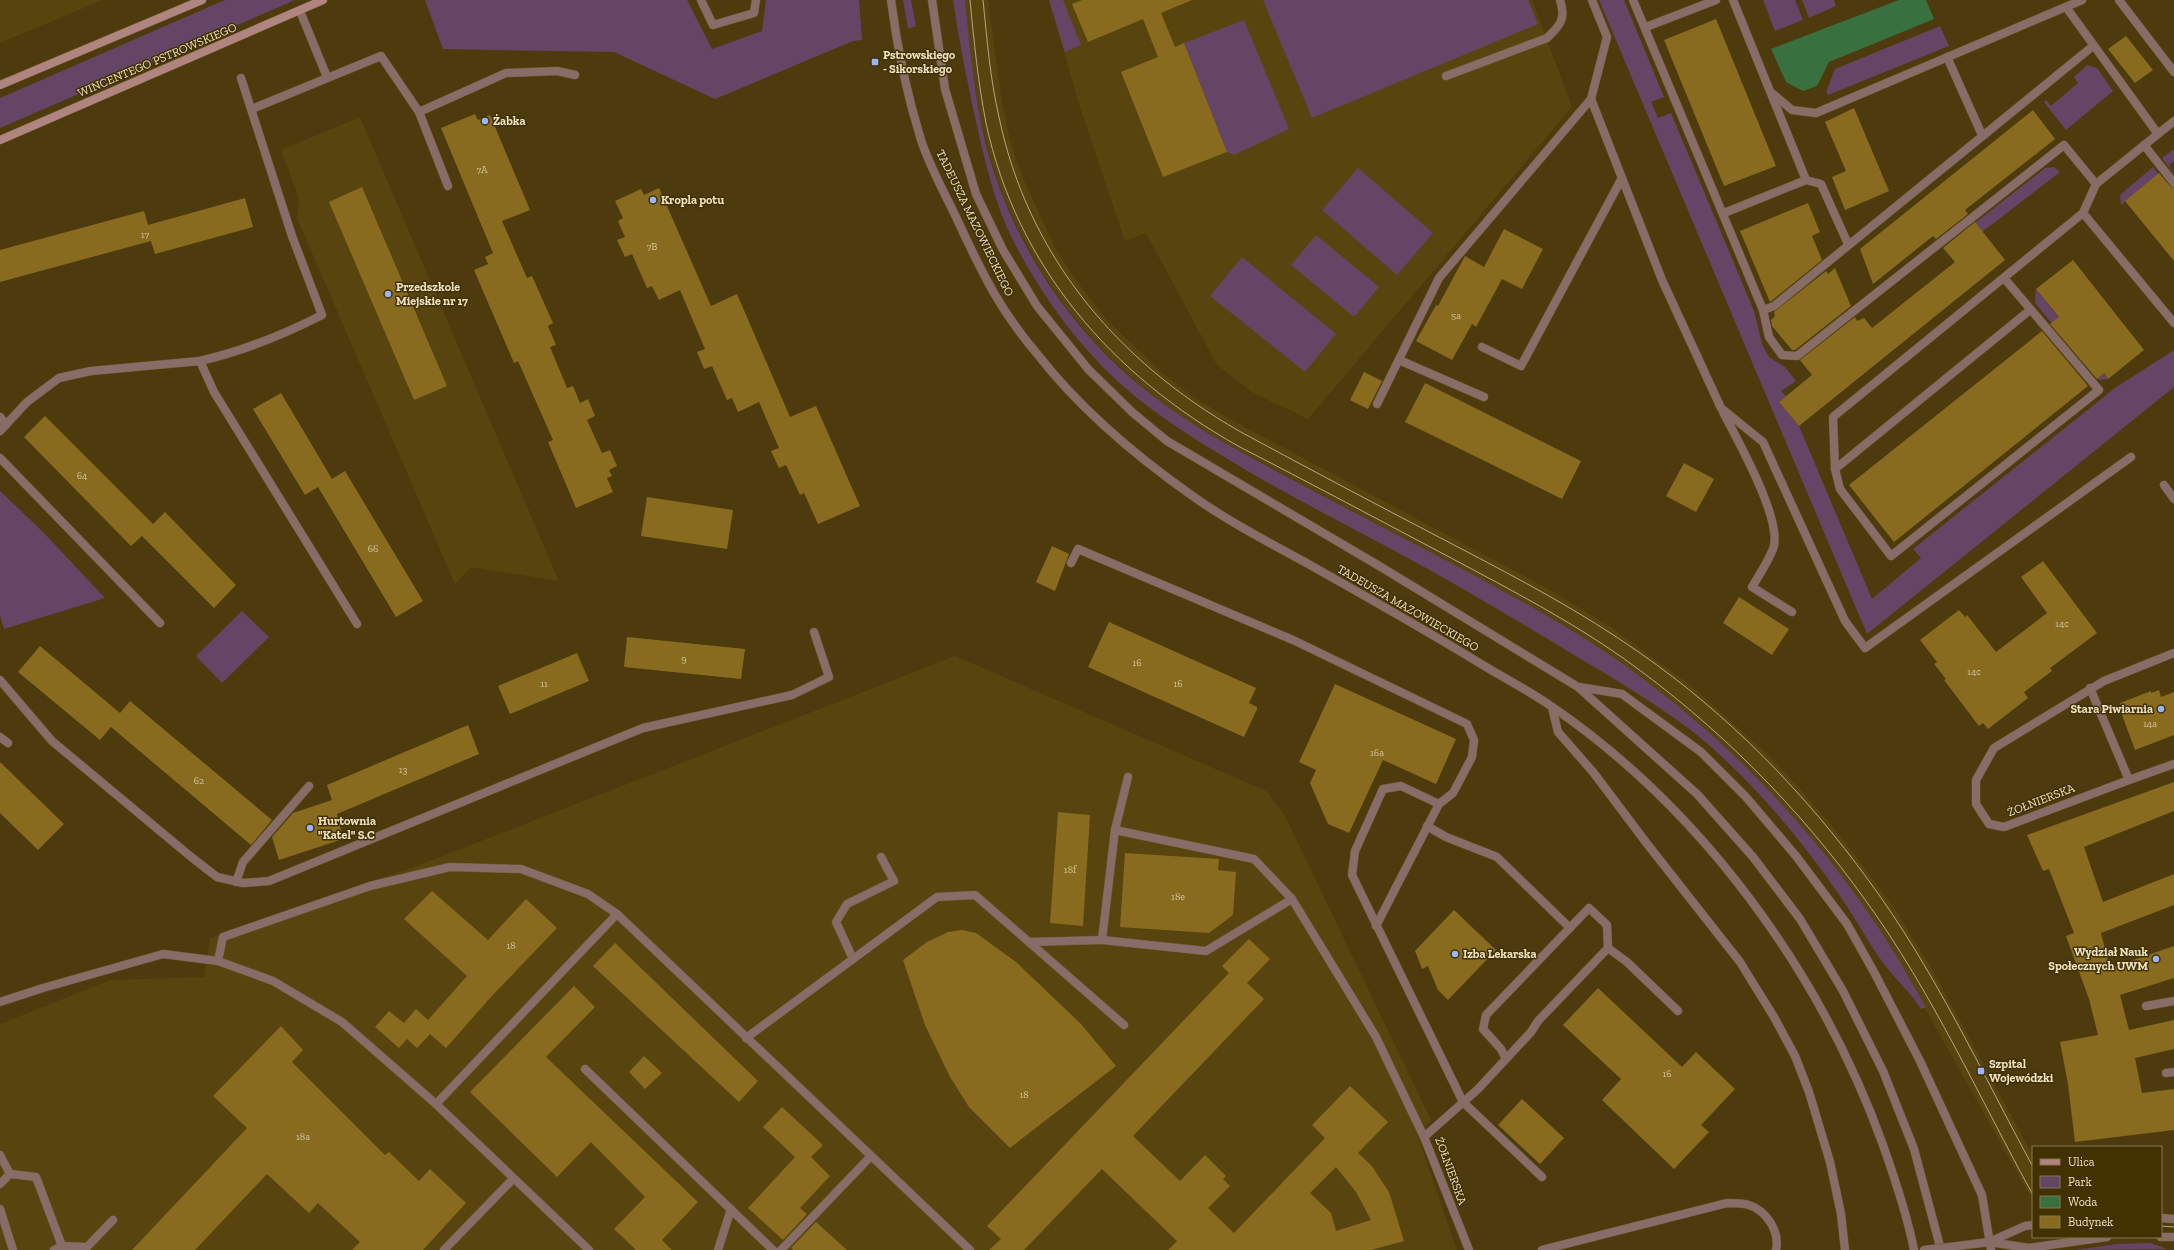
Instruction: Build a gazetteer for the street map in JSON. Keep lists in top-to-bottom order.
{
  "streets": {
    "main road": ["WINCENTEGO PSTROWSKIEGO"],
    "street": ["TADEUSZA MAZOWIECKIEGO", "ŻOŁNIERSKA"]
  },
  "places": {
    "transit": ["Pstrowskiego - Sikorskiego", "Szpital Wojewódzki"],
    "other": [
      "Żabka",
      "Kropla potu",
      "Przedszkole Miejskie nr 17",
      "Stara Piwiarnia",
      "Hurtownia \"Katel\" S.C",
      "Izba Lekarska",
      "Wydział Nauk Społecznych UWM"
    ]
  },
  "house_numbers": [
    "7A",
    "17",
    "7B",
    "5a",
    "64",
    "66",
    "14c",
    "9",
    "16",
    "14c",
    "11",
    "16",
    "14a",
    "16a",
    "13",
    "62",
    "18f",
    "18e",
    "18",
    "16",
    "18",
    "18a"
  ],
  "legend": [
    "Ulica",
    "Park",
    "Woda",
    "Budynek"
  ]
}
